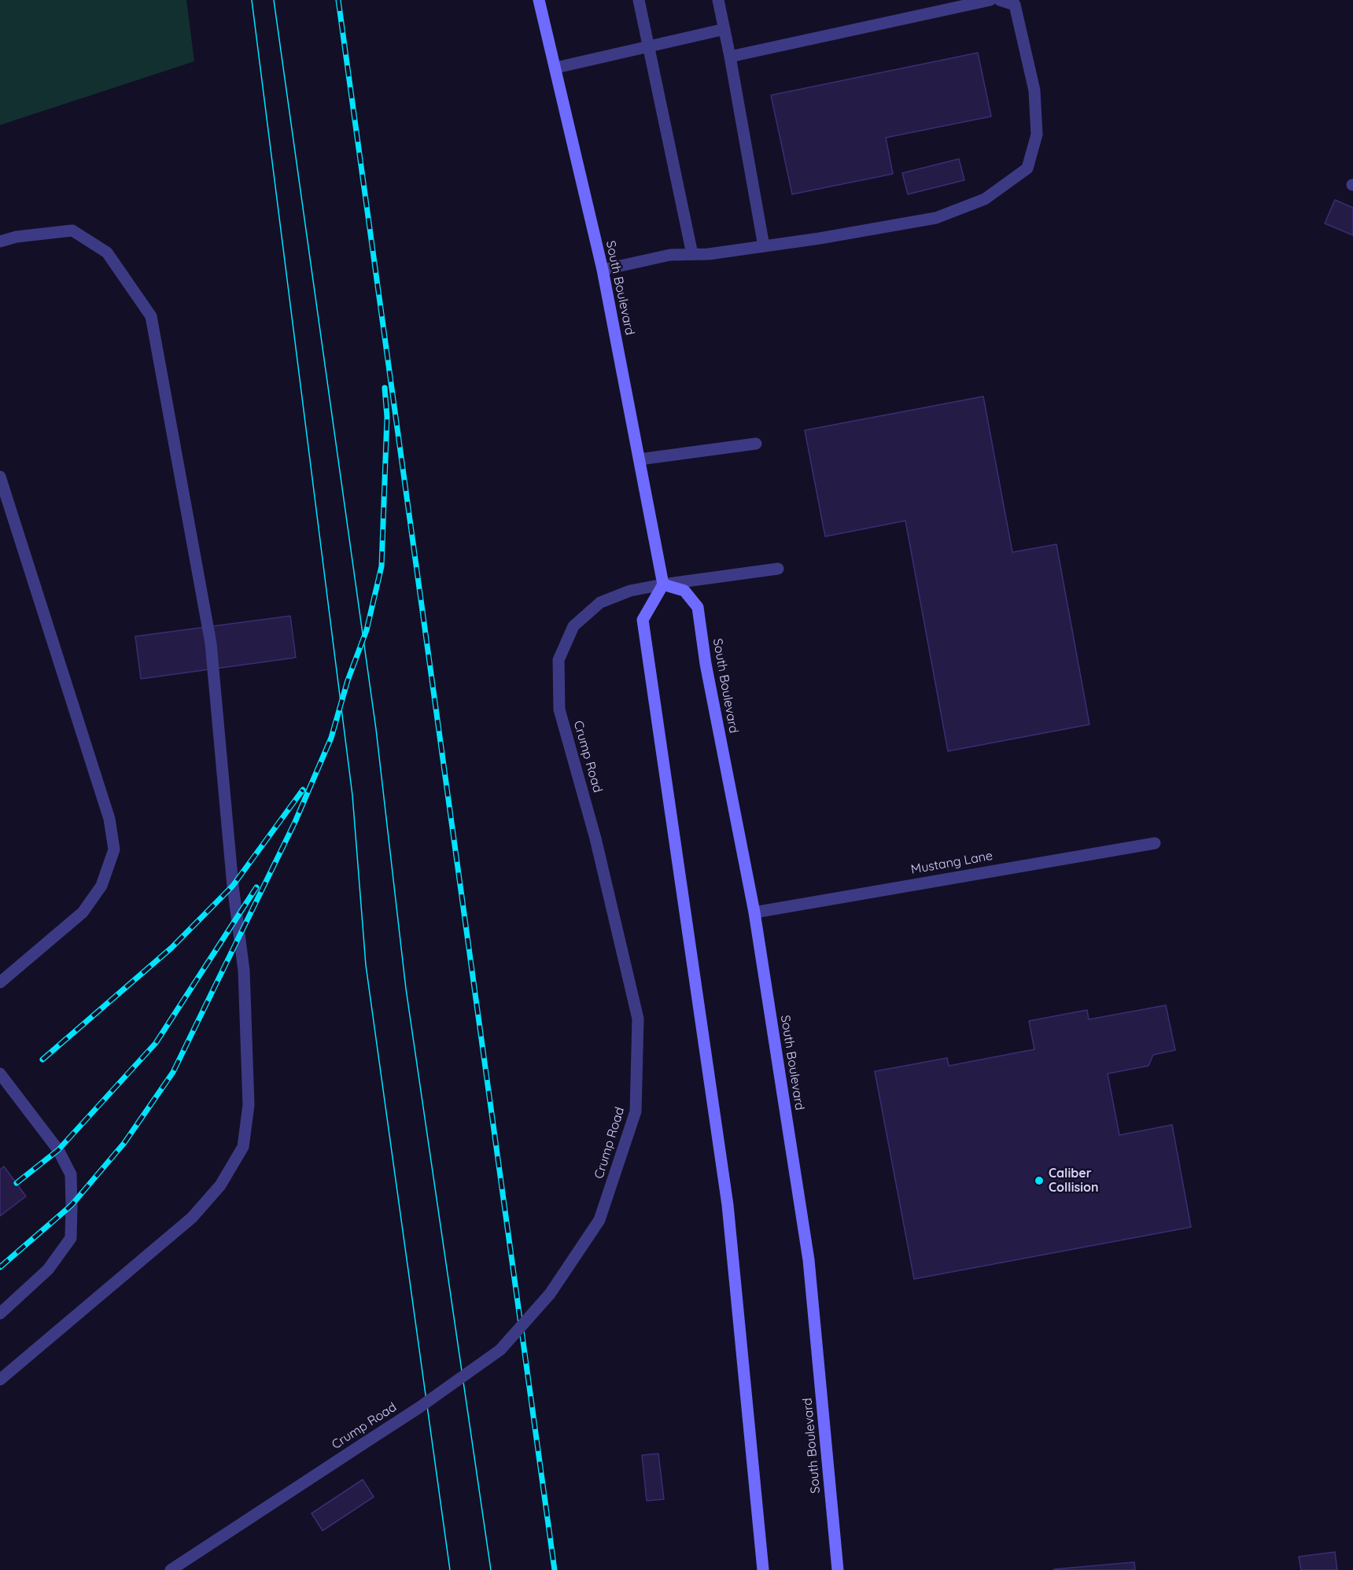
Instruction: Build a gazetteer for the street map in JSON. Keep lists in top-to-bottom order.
{
  "streets": {
    "main road": ["South Boulevard"],
    "street": ["Crump Road", "Mustang Lane"]
  },
  "crossings": [
    ["South Boulevard", "Crump Road"],
    ["South Boulevard", "Mustang Lane"]
  ],
  "places": ["Caliber Collision"]
}
